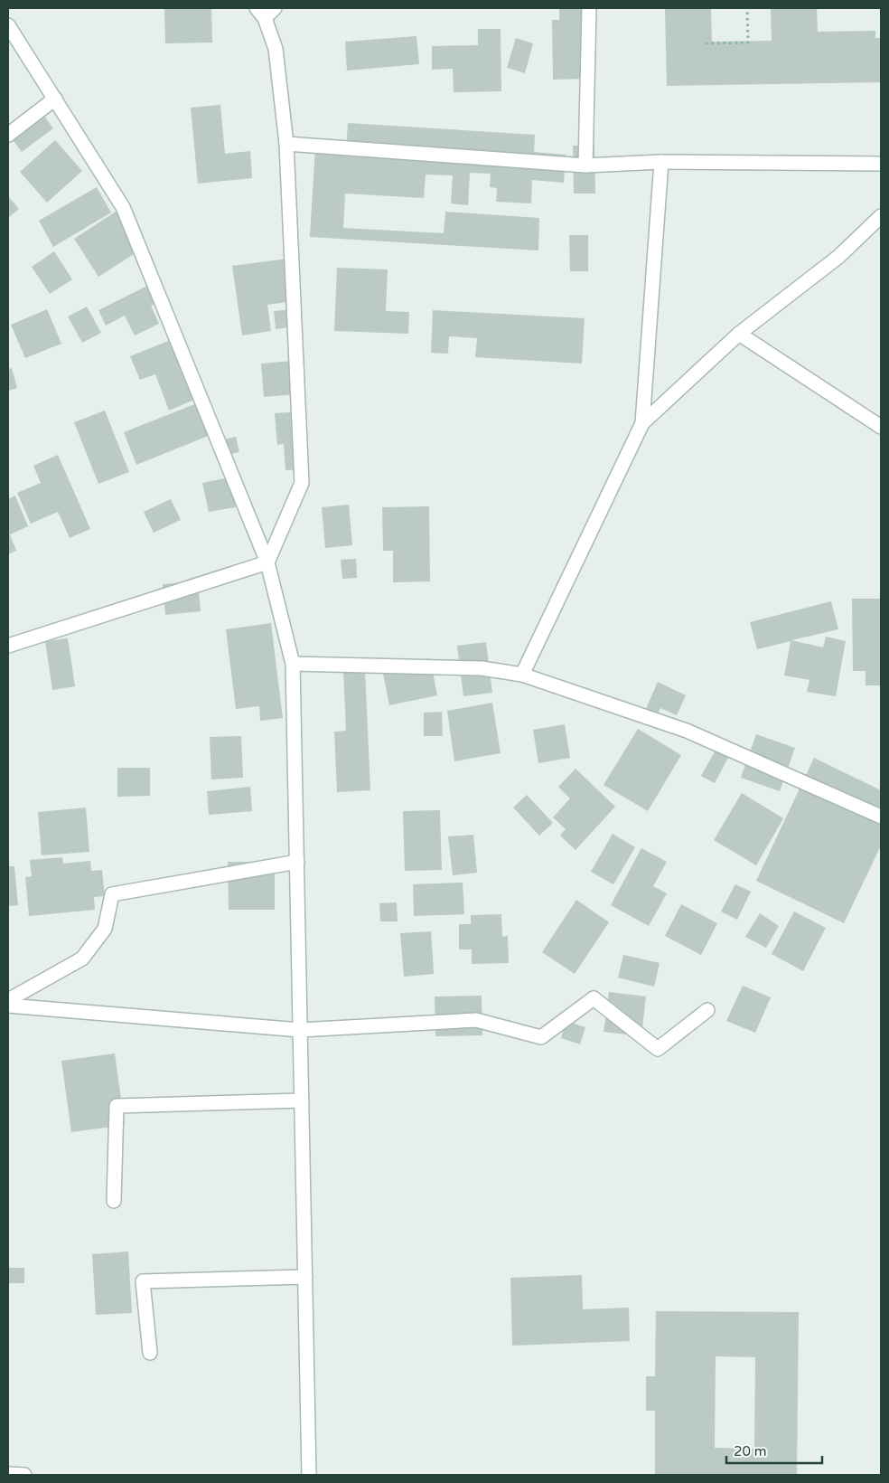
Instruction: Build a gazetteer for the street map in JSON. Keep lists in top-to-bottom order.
{
  "scale_bar": "20 m"
}
